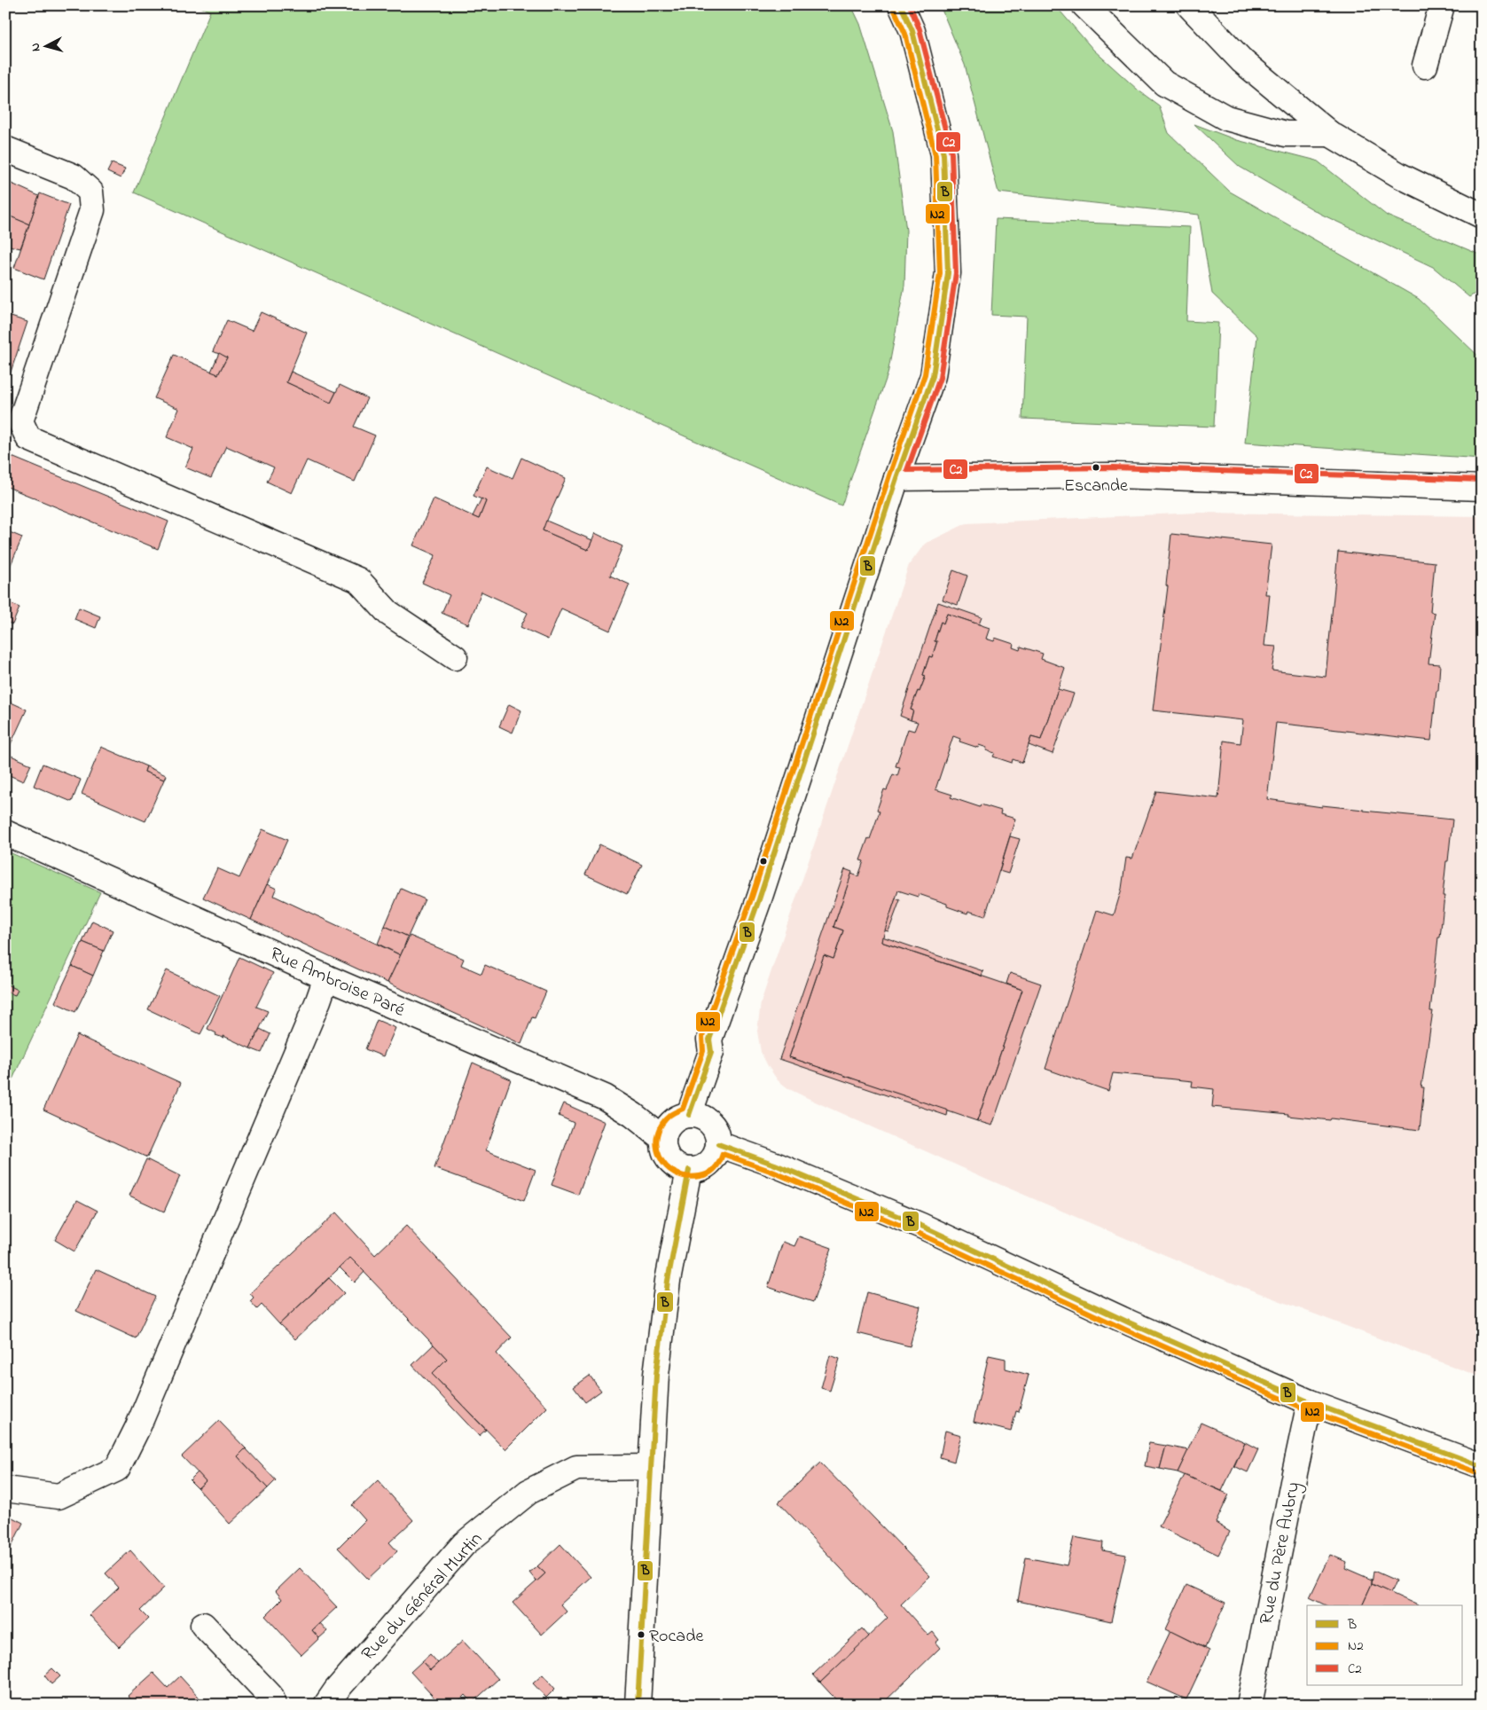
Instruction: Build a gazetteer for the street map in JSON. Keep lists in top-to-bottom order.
{
  "streets": {
    "street": ["Rue Ambroise Paré", "Rue du Père Aubry", "Rue du Général Murtin"]
  },
  "places": ["Escande", "Rocade"],
  "lines": ["transit line B", "transit line C2", "transit line N2"],
  "legend": ["B", "N2", "C2"],
  "north": "left"
}
